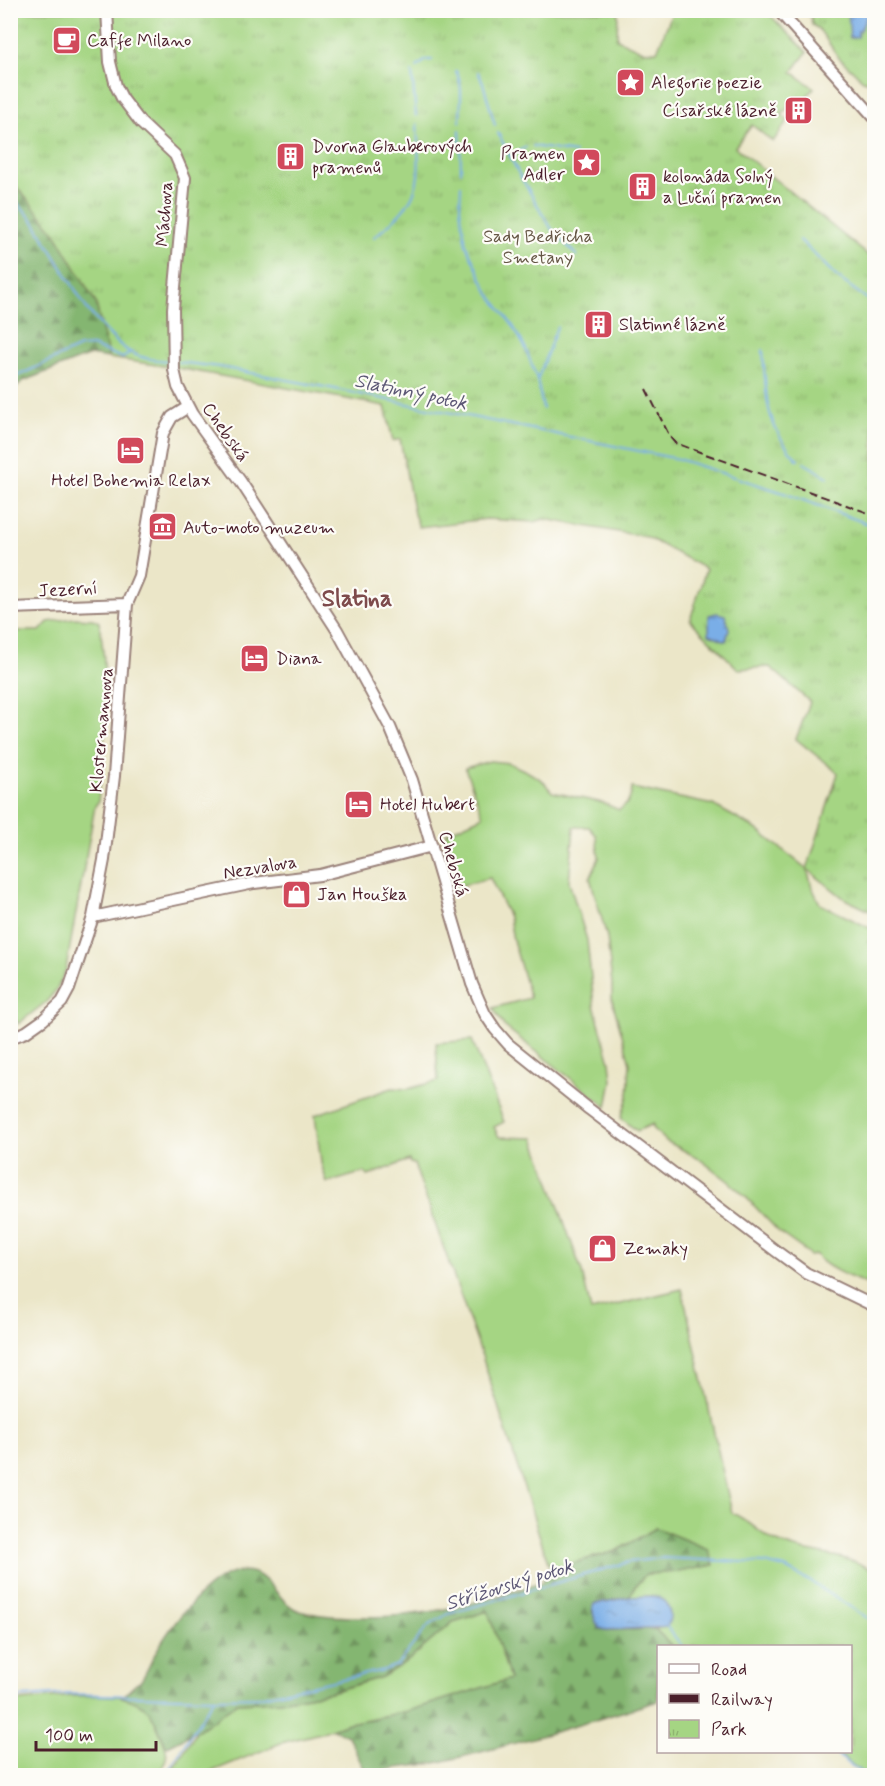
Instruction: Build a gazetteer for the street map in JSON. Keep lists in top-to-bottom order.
{
  "streets": {
    "street": [
      "Máchova",
      "Chebská",
      "Jezerní",
      "Klostermannova",
      "Nezvalova"
    ]
  },
  "crossings": [
    ["Máchova", "Chebská"],
    ["Máchova", "Klostermannova"],
    ["Chebská", "Klostermannova"],
    ["Chebská", "Nezvalova"],
    ["Jezerní", "Klostermannova"],
    ["Klostermannova", "Nezvalova"]
  ],
  "districts": ["Slatina"],
  "water": ["Slatinný potok", "Střížovský potok"],
  "parks": ["Sady Bedřicha Smetany"],
  "places": {
    "cafe": ["Caffe Milano"],
    "place": ["Alegorie poezie", "Pramen Adler"],
    "building": [
      "Císařské lázně",
      "Dvorna Glauberových pramenů",
      "kolonáda Solný a Luční pramen",
      "Slatinné lázně"
    ],
    "hotel": ["Hotel Bohemia Relax", "Diana", "Hotel Hubert"],
    "museum": ["Auto-moto muzeum"],
    "shop": ["Jan Houška", "Zemaky"]
  },
  "legend": ["Road", "Railway", "Park"],
  "scale_bar": "100 m"
}
